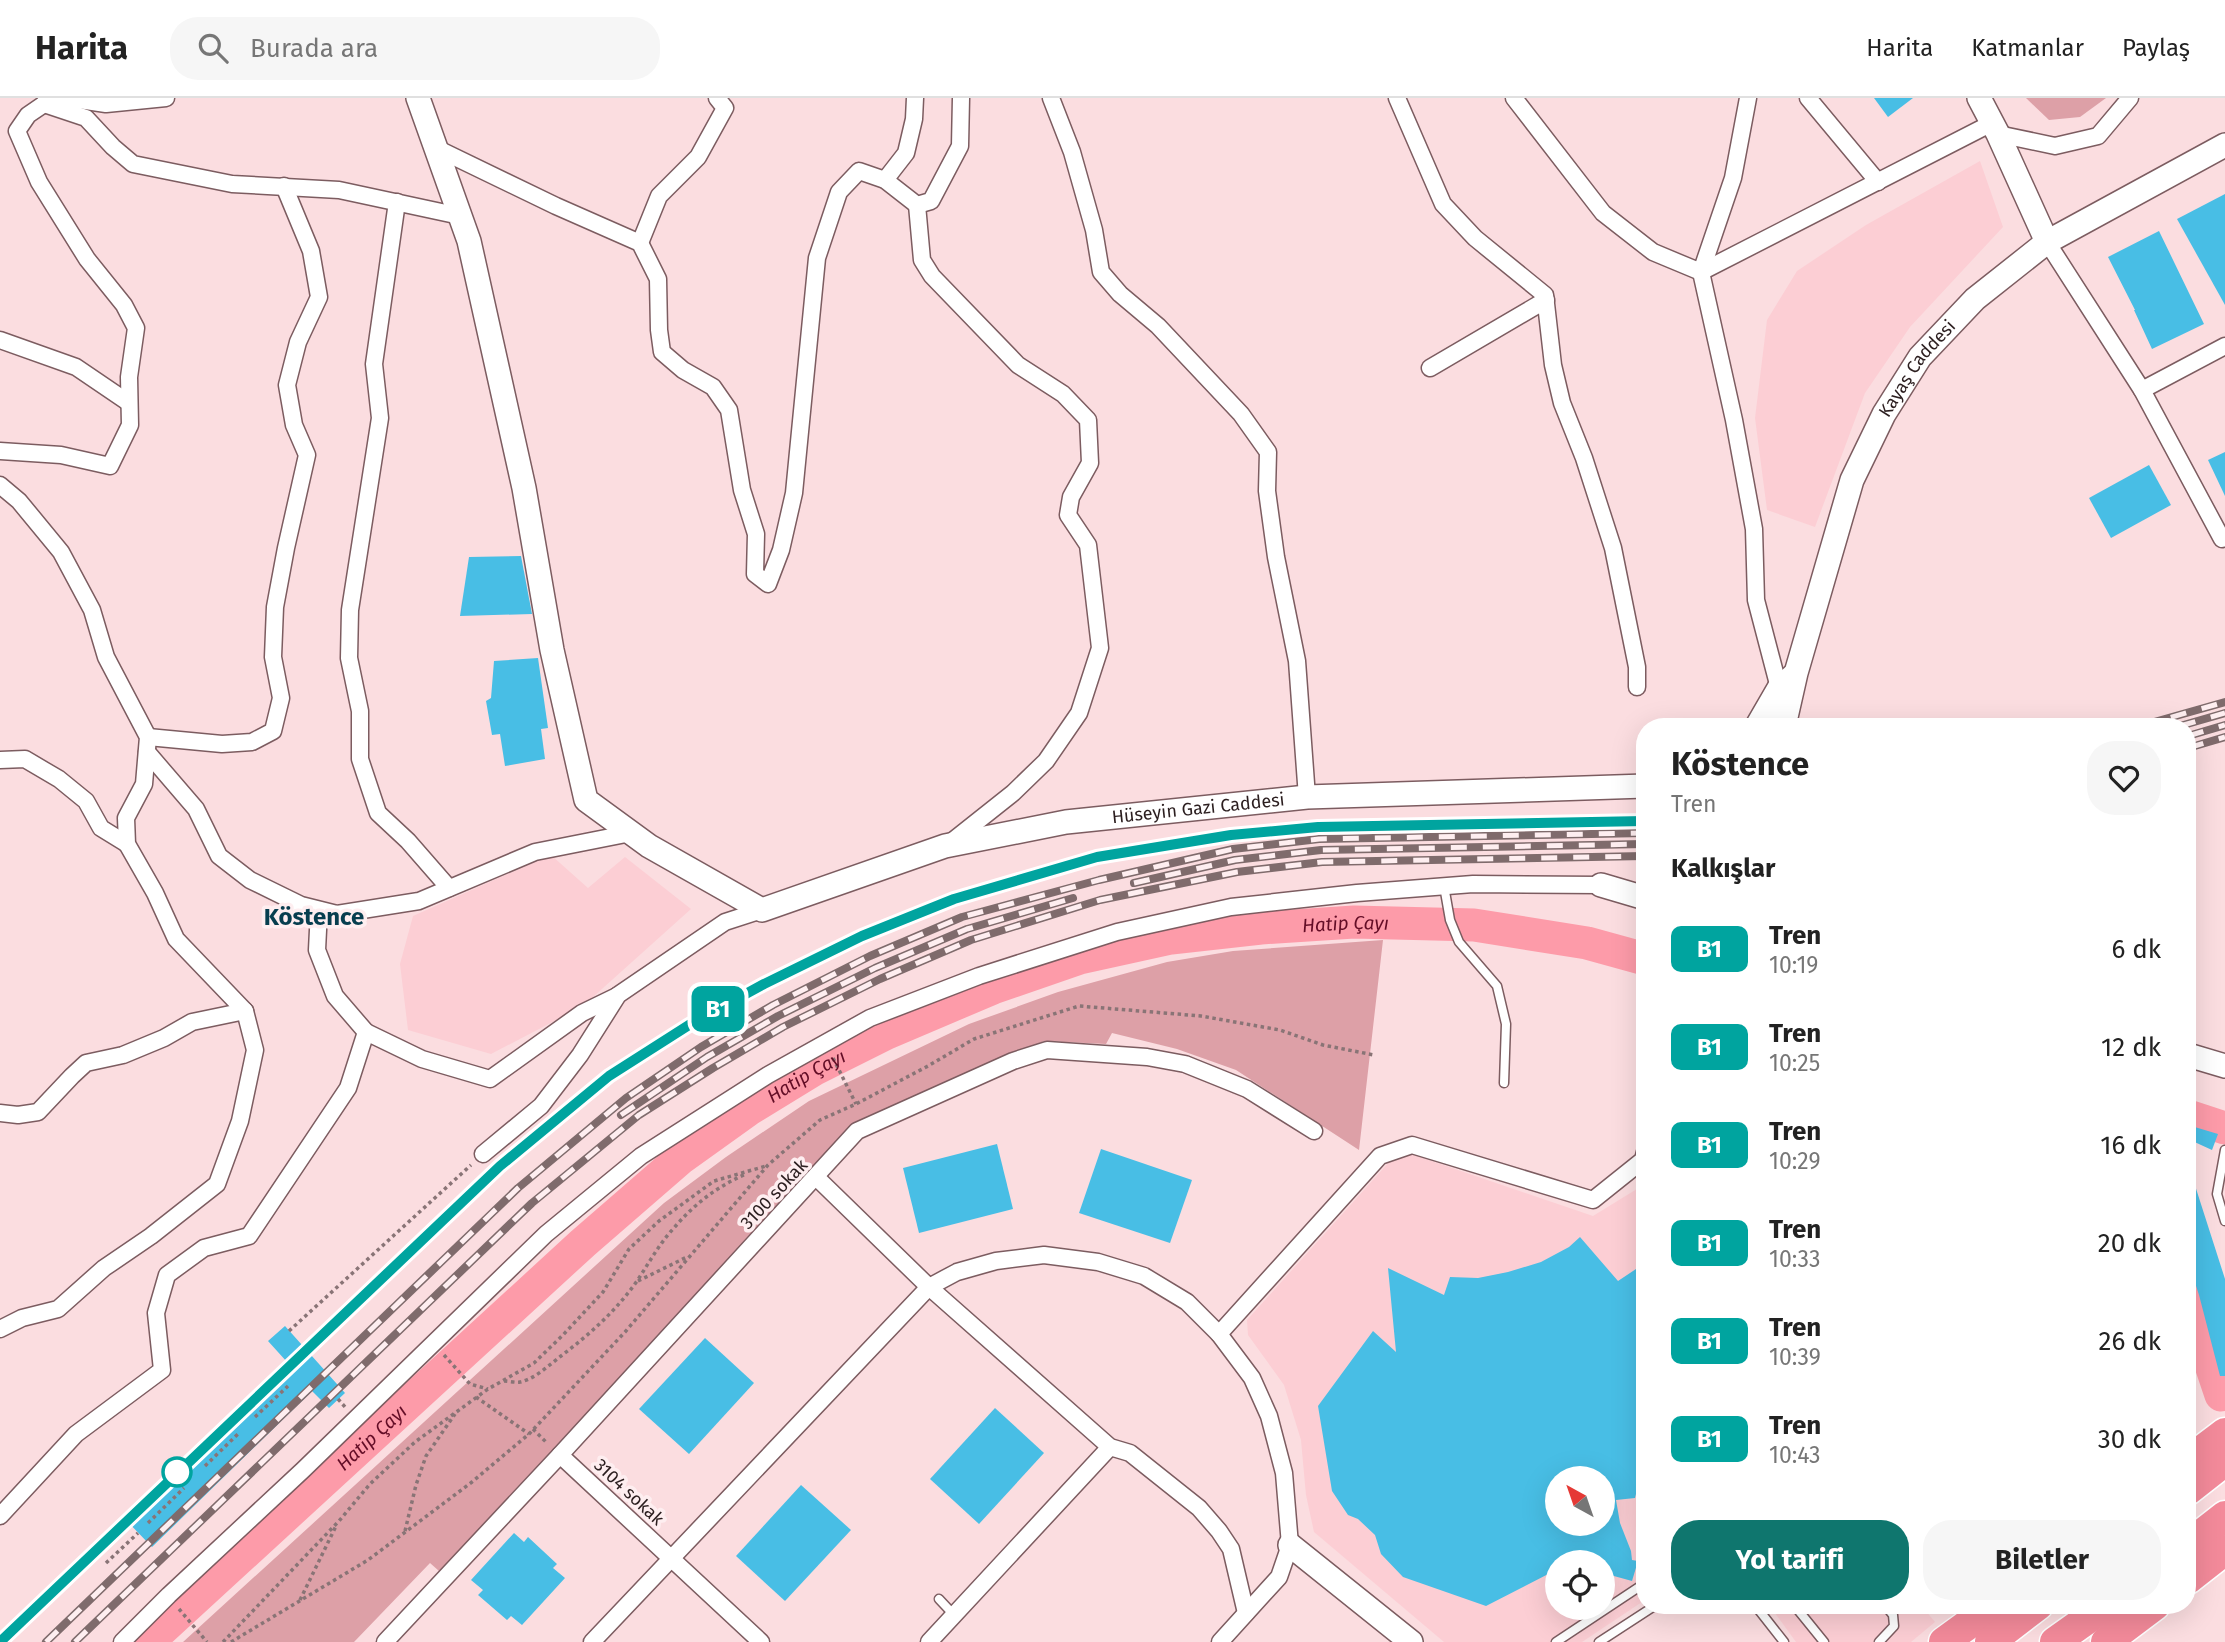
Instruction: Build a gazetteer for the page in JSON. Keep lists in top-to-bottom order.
{
  "streets": {
    "street": [
      "Kayaş Caddesi",
      "Hüseyin Gazi Caddesi",
      "3100 sokak",
      "3104 sokak"
    ]
  },
  "crossings": [
    ["3100 sokak", "3104 sokak"]
  ],
  "districts": ["Köstence"],
  "water": ["Hatip Çayı"],
  "north": "top left",
  "page": {
    "header": "Harita",
    "search": "Burada ara",
    "nav": ["Harita", "Katmanlar", "Paylaş"],
    "on_map": "B1",
    "heading": [
      ["Köstence", "Tren"],
      "Kalkışlar"
    ],
    "list": [
      {
        "mark": "B1",
        "name": "Tren",
        "note": "10:19",
        "value": "6 dk"
      },
      {
        "mark": "B1",
        "name": "Tren",
        "note": "10:25",
        "value": "12 dk"
      },
      {
        "mark": "B1",
        "name": "Tren",
        "note": "10:29",
        "value": "16 dk"
      },
      {
        "mark": "B1",
        "name": "Tren",
        "note": "10:33",
        "value": "20 dk"
      },
      {
        "mark": "B1",
        "name": "Tren",
        "note": "10:39",
        "value": "26 dk"
      },
      {
        "mark": "B1",
        "name": "Tren",
        "note": "10:43",
        "value": "30 dk"
      }
    ],
    "buttons": ["Yol tarifi", "Biletler"]
  }
}
